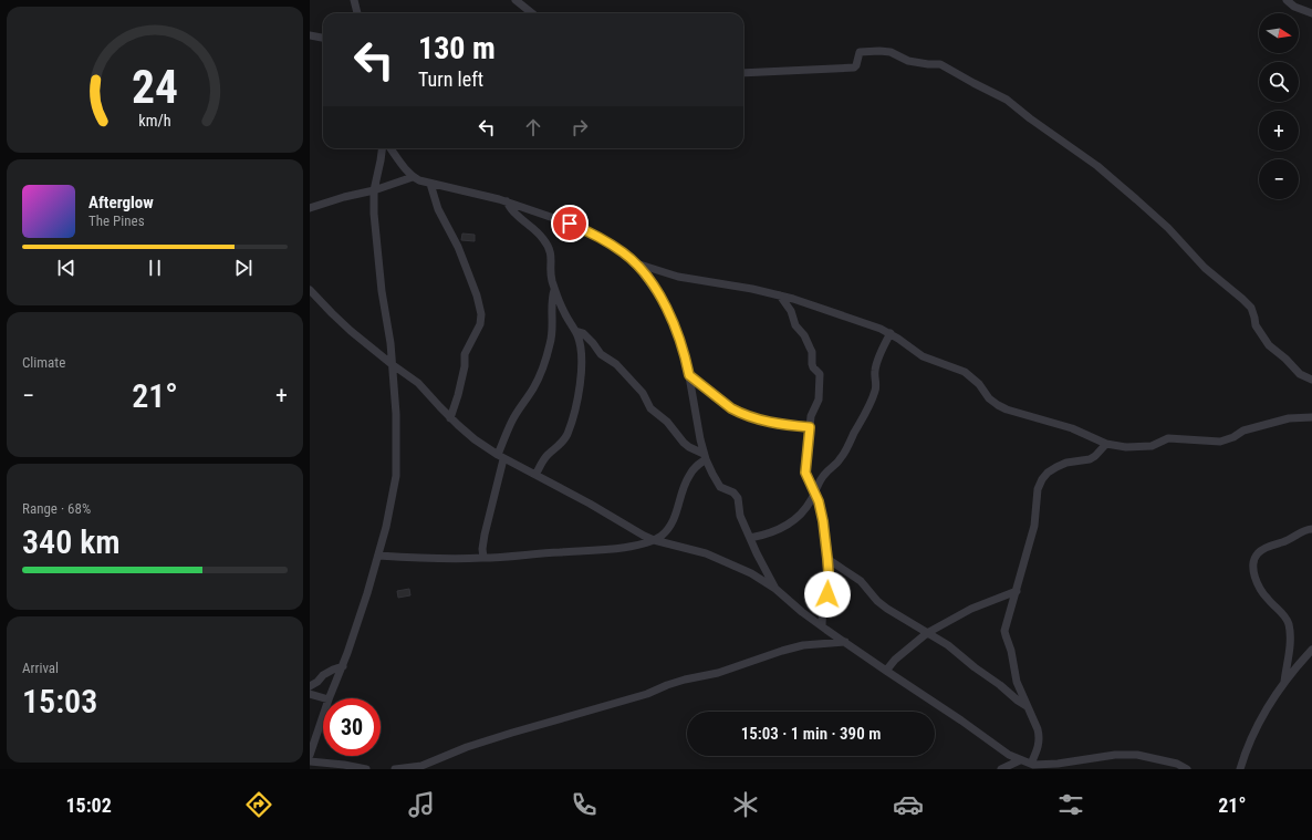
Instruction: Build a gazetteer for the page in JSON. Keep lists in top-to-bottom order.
{
  "north": "right",
  "page": {
    "map_buttons": ["+", "−"],
    "turn": ["130 m", "Turn left"],
    "song": ["Afterglow", "The Pines"],
    "tile": [
      "Climate",
      ["Range · 68%", "340 km"],
      ["Arrival", "15:03"]
    ],
    "heat": ["−", "21°", "+"],
    "limit": "30",
    "trip": "15:03 · 1 min · 390 m",
    "tabs": ["15:02", "21°"],
    "gauge": ["24", "km/h"]
  }
}
